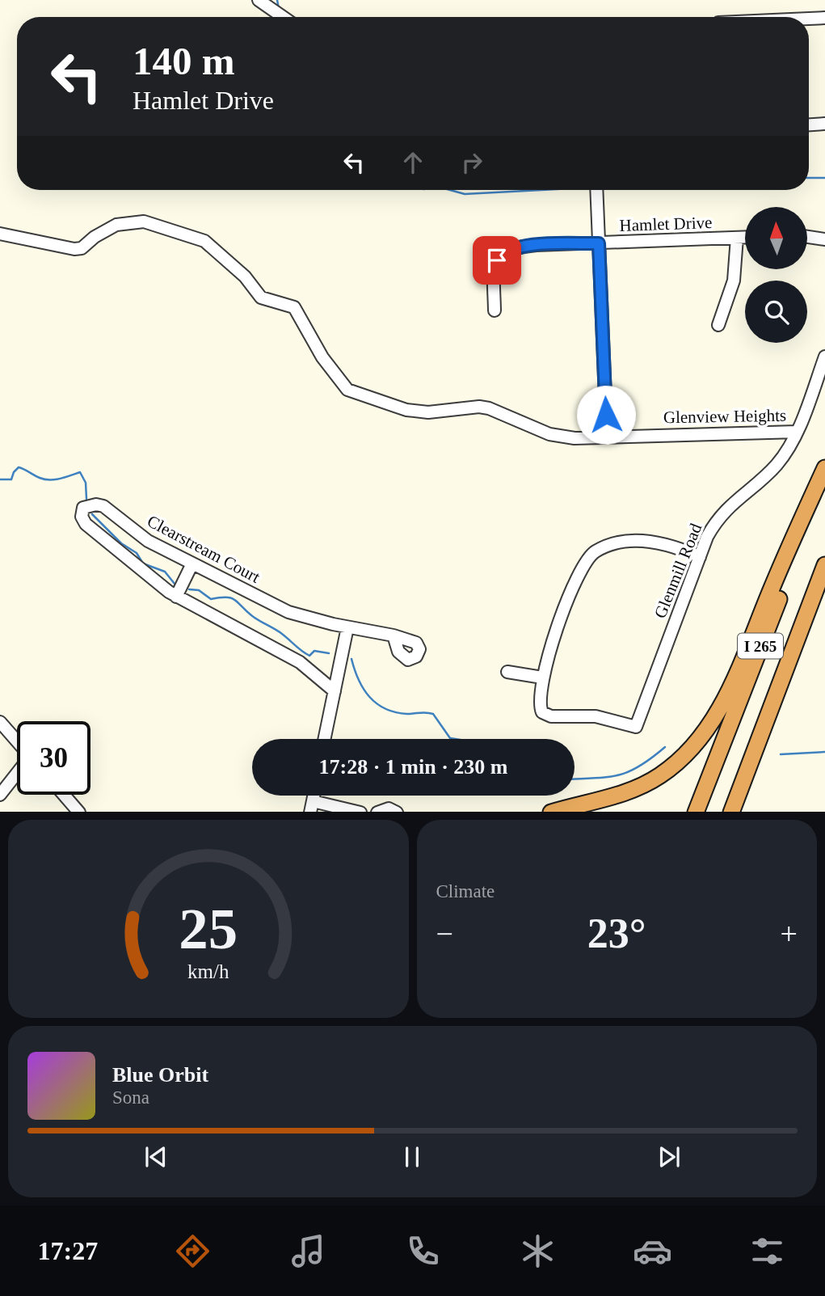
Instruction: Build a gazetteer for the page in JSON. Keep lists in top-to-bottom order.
{
  "streets": {
    "highway": ["I 265"],
    "street": [
      "Hamlet Drive",
      "Glenview Heights",
      "Clearstream Court",
      "Glenmill Road"
    ]
  },
  "crossings": [
    ["Glenview Heights", "Glenmill Road"]
  ],
  "north": "top",
  "page": {
    "turn": ["140 m", "Hamlet Drive"],
    "limit": "30",
    "trip": "17:28 · 1 min · 230 m",
    "tile": "Climate",
    "heat": ["−", "23°", "+"],
    "song": ["Blue Orbit", "Sona"],
    "tabs": "17:27",
    "gauge": ["25", "km/h"]
  }
}
